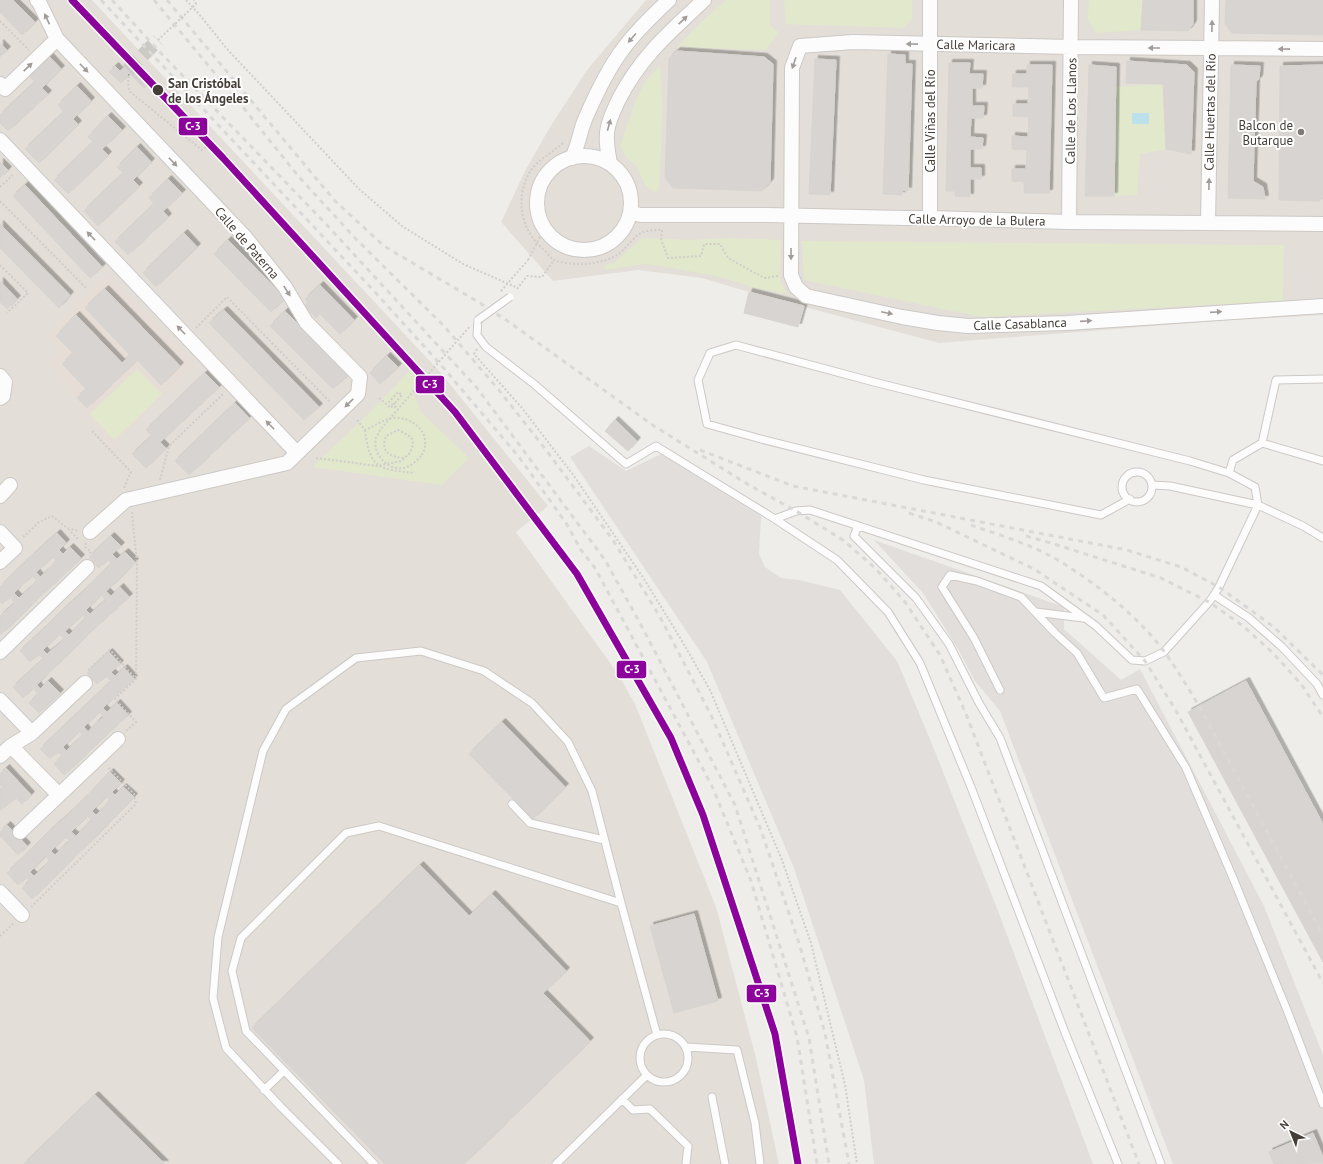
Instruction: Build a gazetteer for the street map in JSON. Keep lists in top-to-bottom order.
{
  "streets": {
    "street": [
      "Calle Maricara",
      "Calle de Los Llanos",
      "Calle Huertas del Río",
      "Calle Viñas del Río",
      "Calle Arroyo de la Bulera",
      "Calle de Paterna",
      "Calle Casablanca"
    ]
  },
  "crossings": [
    ["Calle Maricara", "Calle de Los Llanos"],
    ["Calle Maricara", "Calle Huertas del Río"],
    ["Calle Maricara", "Calle Viñas del Río"],
    ["Calle Maricara", "Calle Arroyo de la Bulera"],
    ["Calle de Los Llanos", "Calle Arroyo de la Bulera"],
    ["Calle Huertas del Río", "Calle Arroyo de la Bulera"],
    ["Calle Viñas del Río", "Calle Arroyo de la Bulera"]
  ],
  "one_way": ["Calle Huertas del Río", "Calle Casablanca"],
  "places": ["San Cristóbal de los Ángeles", "Balcon de Butarque"],
  "lines": ["transit line C-3"],
  "north": "top left"
}
